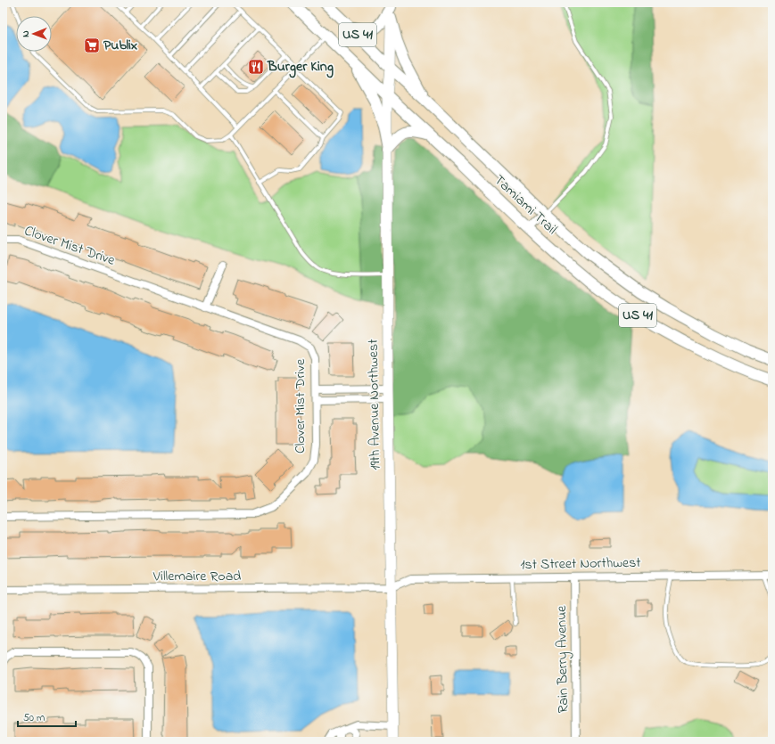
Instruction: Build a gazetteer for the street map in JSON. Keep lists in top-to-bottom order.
{
  "streets": {
    "main road": ["US 41", "Tamiami Trail"],
    "street": [
      "Clover Mist Drive",
      "19th Avenue Northwest",
      "1st Street Northwest",
      "Villemaire Road",
      "Rain Berry Avenue"
    ]
  },
  "crossings": [
    ["Tamiami Trail", "19th Avenue Northwest"],
    ["19th Avenue Northwest", "1st Street Northwest"],
    ["19th Avenue Northwest", "Villemaire Road"],
    ["1st Street Northwest", "Villemaire Road"],
    ["1st Street Northwest", "Rain Berry Avenue"]
  ],
  "places": {
    "supermarket": ["Publix"],
    "restaurant": ["Burger King"]
  },
  "scale_bar": "50 m",
  "north": "left"
}
